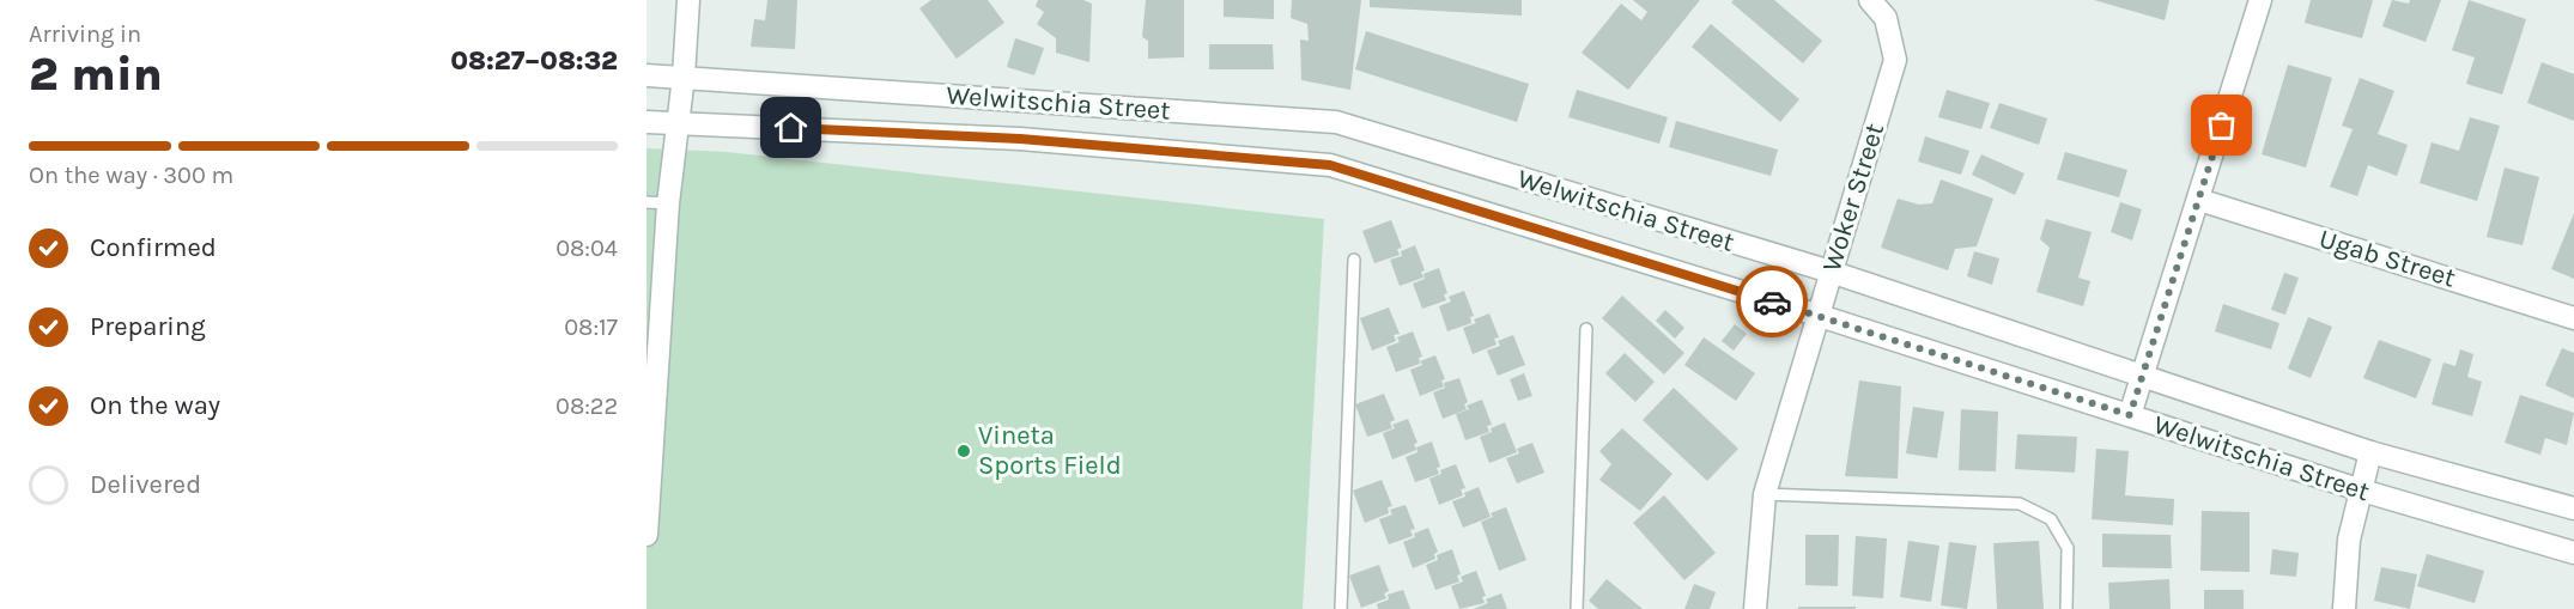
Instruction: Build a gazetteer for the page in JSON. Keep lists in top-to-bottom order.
{
  "streets": {
    "street": ["Welwitschia Street", "Woker Street", "Ugab Street"]
  },
  "crossings": [
    ["Welwitschia Street", "Woker Street"]
  ],
  "places": ["Vineta Sports Field"],
  "page": {
    "heading": ["2 min", "Arriving in", "08:27–08:32"],
    "bar": "On the way · 300 m",
    "list": [
      ["Confirmed", "08:04"],
      ["Preparing", "08:17"],
      ["On the way", "08:22"],
      "Delivered"
    ]
  }
}
